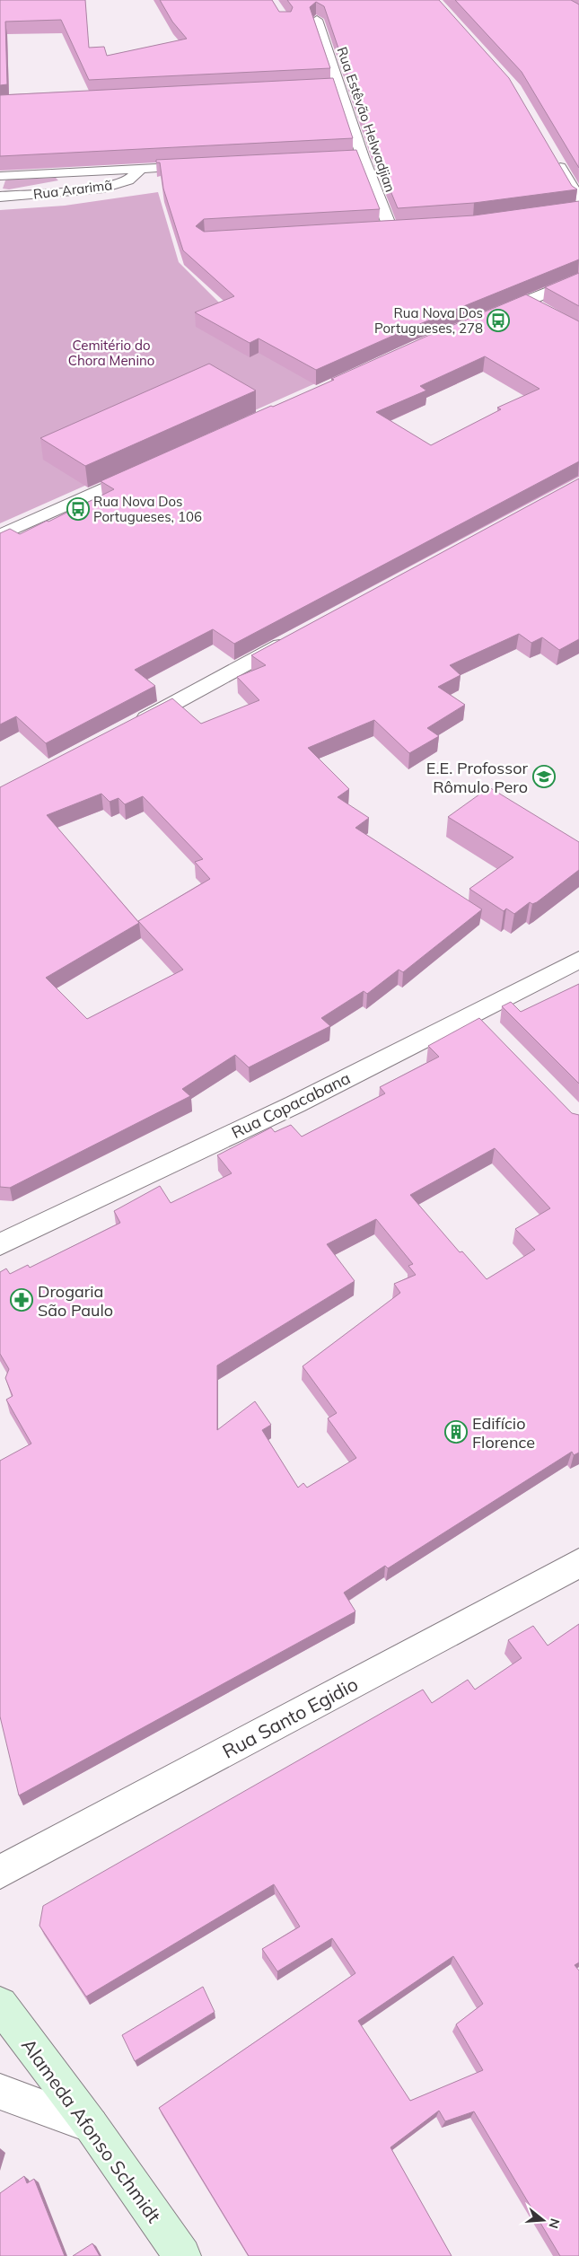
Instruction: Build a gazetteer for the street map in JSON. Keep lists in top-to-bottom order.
{
  "streets": {
    "main road": ["Alameda Afonso Schmidt"],
    "street": [
      "Rua Estêvão Helwadjian",
      "Rua Ararimã",
      "Rua Copacabana",
      "Rua Santo Egidio"
    ]
  },
  "parks": ["Cemitério do Chora Menino"],
  "places": {
    "bus stop": ["Rua Nova Dos Portugueses, 278", "Rua Nova Dos Portugueses, 106"],
    "school or university": ["E.E. Profossor Rômulo Pero"],
    "pharmacy": ["Drogaria São Paulo"],
    "building": ["Edifício Florence"]
  },
  "north": "right"
}
